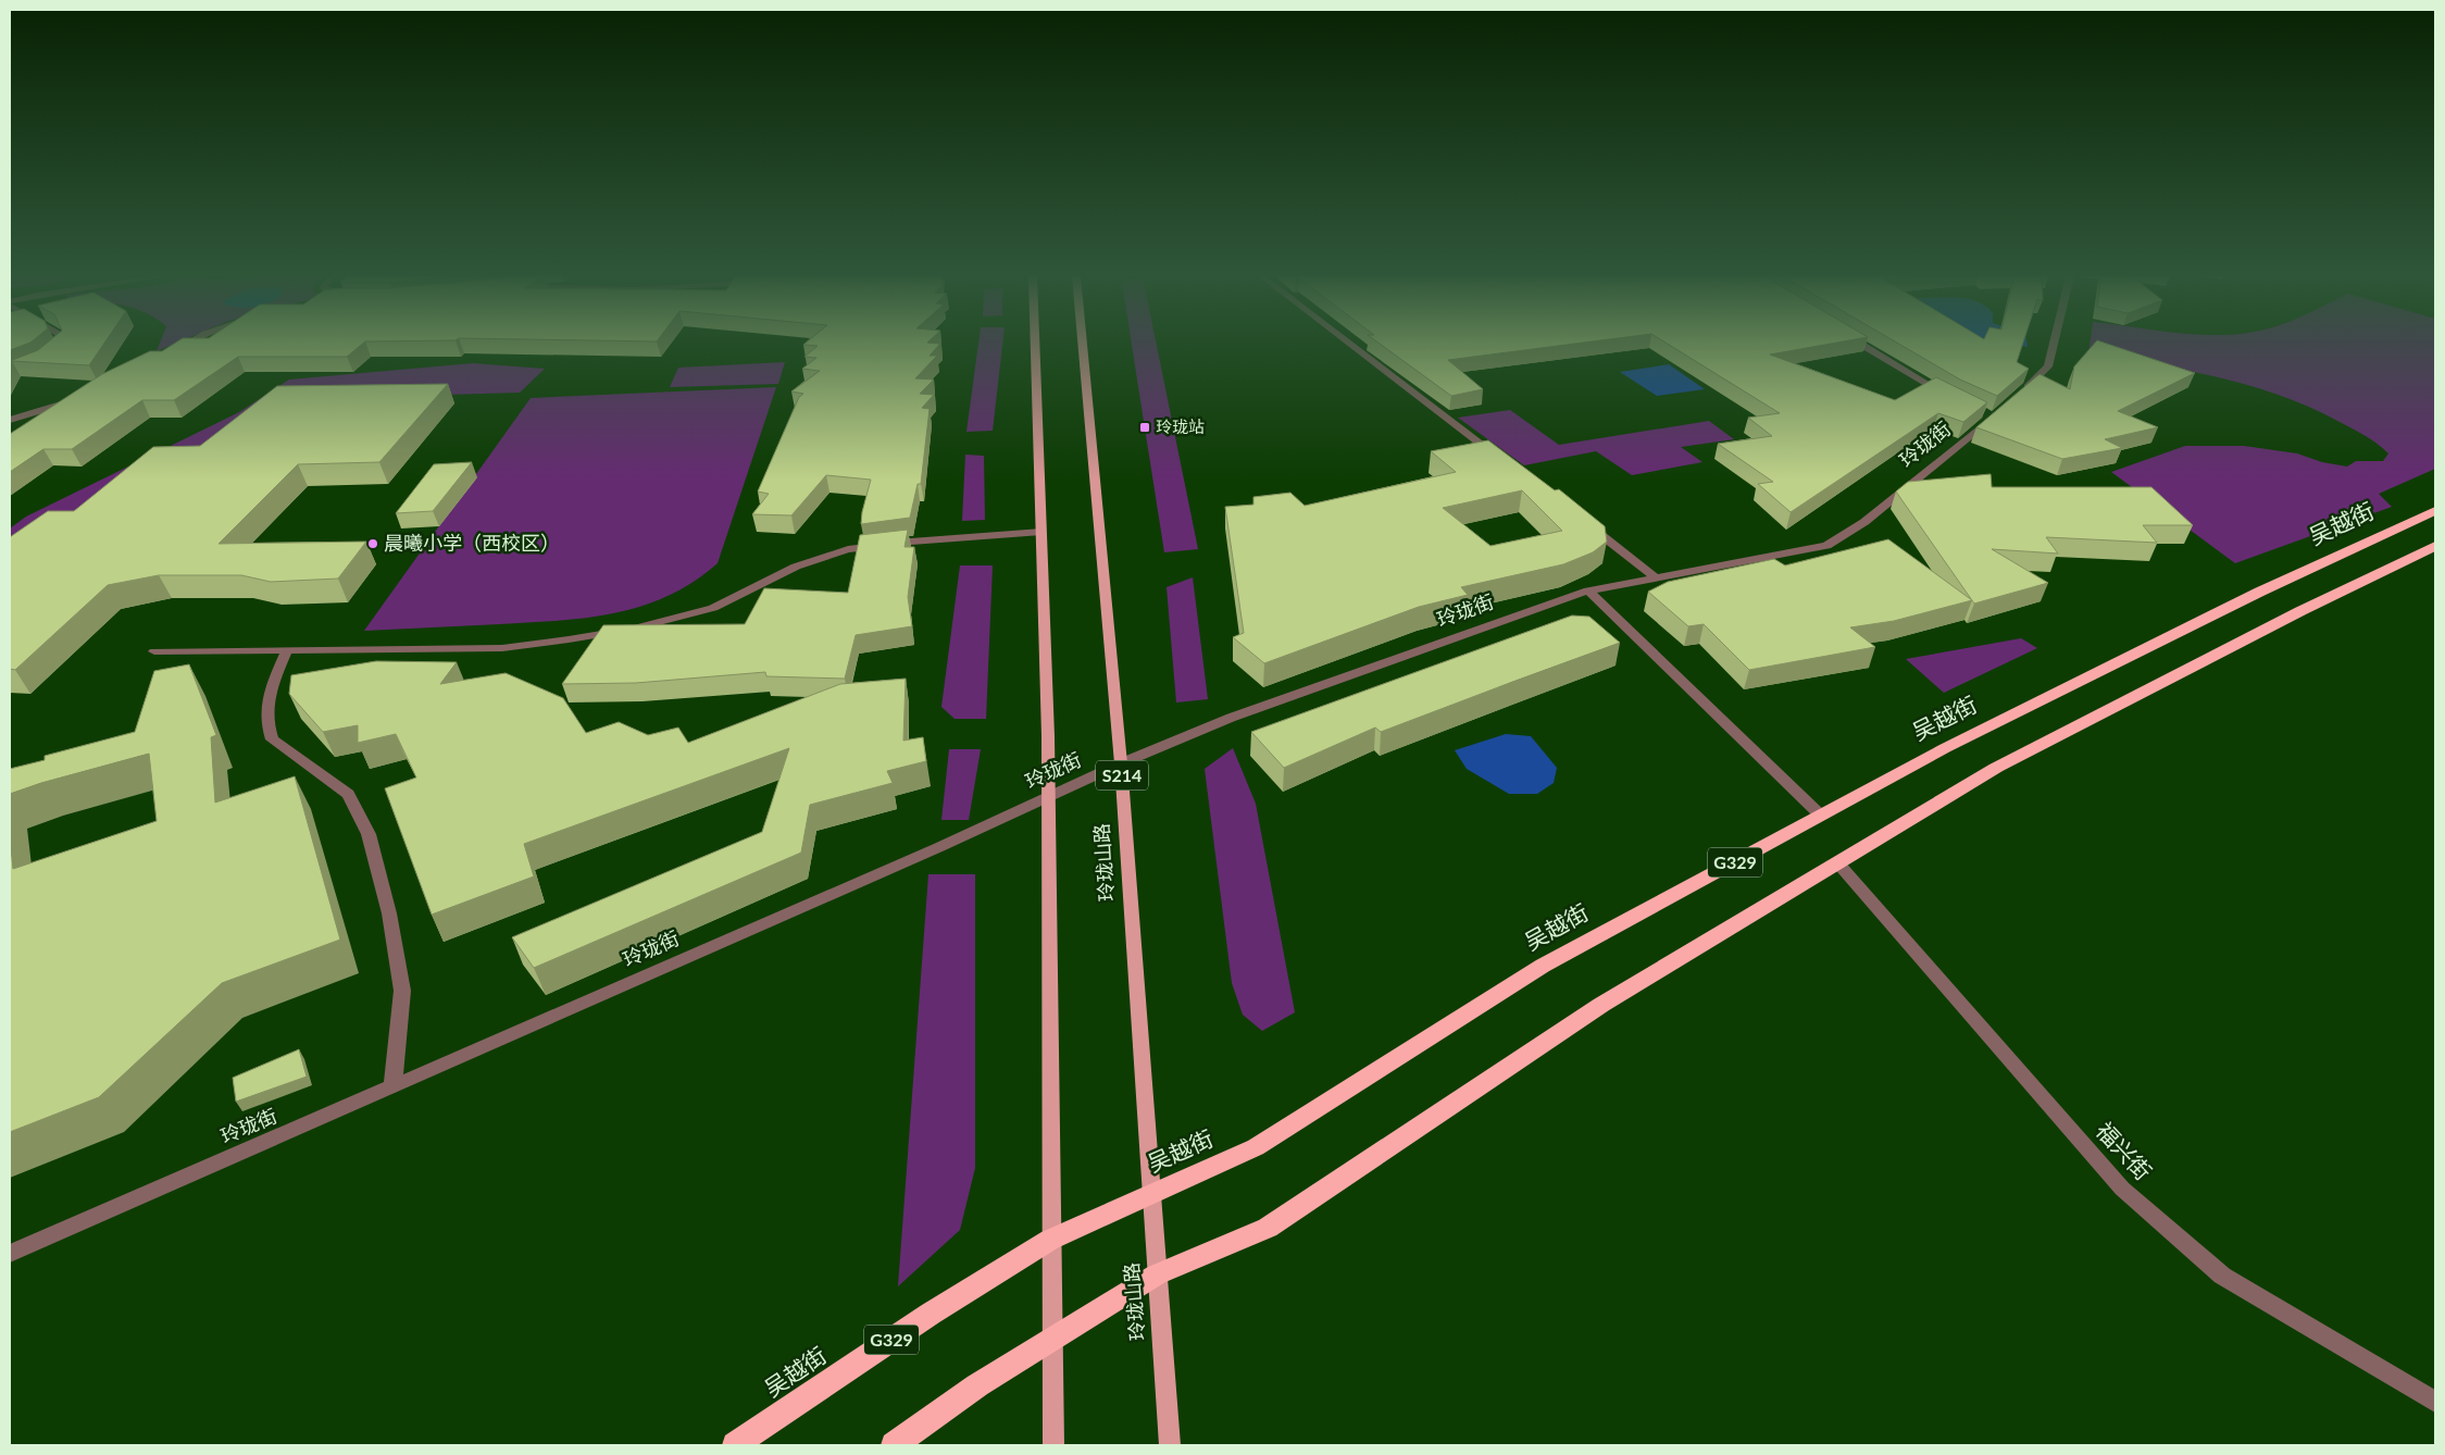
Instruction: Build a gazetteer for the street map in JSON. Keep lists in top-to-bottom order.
{
  "streets": {
    "highway": ["吴越街", "G329"],
    "main road": ["S214", "玲珑山路"],
    "street": ["玲珑街", "福兴街"]
  },
  "crossings": [
    ["玲珑街", "玲珑山路"],
    ["吴越街", "玲珑山路"],
    ["玲珑山路", "G329"],
    ["G329", "福兴街"]
  ],
  "places": {
    "transit": ["玲珑站"],
    "other": ["晨曦小学（西校区）"]
  }
}
